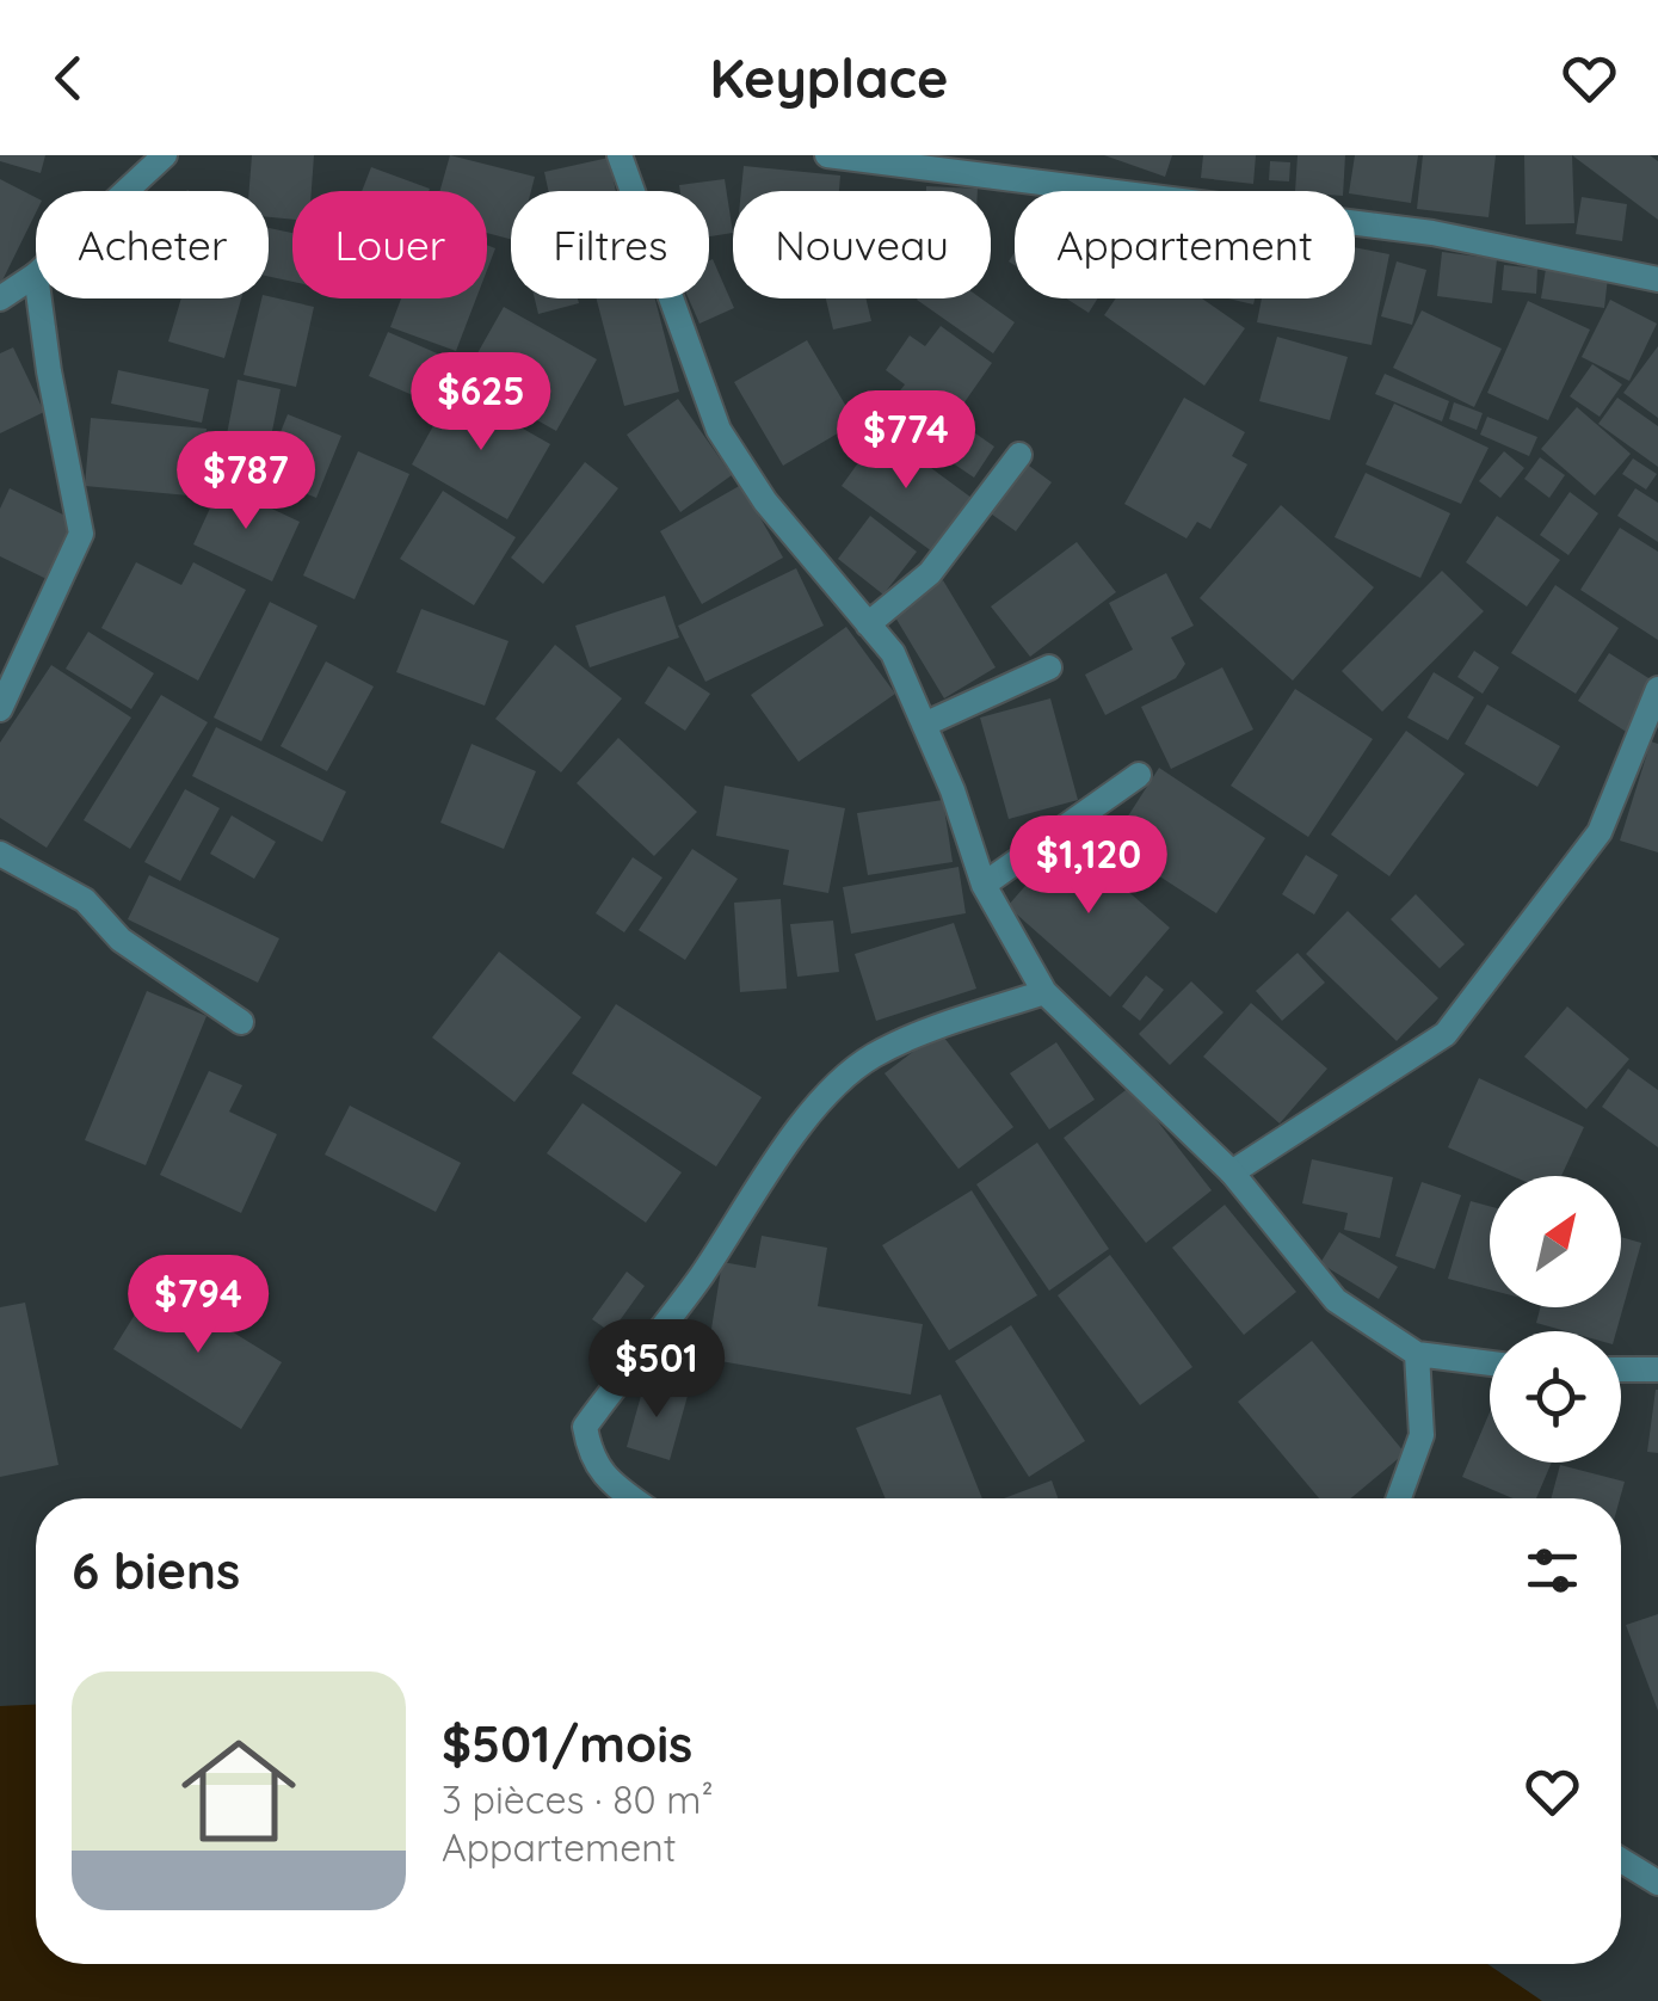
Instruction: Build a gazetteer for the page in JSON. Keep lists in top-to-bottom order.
{
  "north": "top right",
  "page": {
    "header": "Keyplace",
    "chip": [
      "Acheter",
      "Louer",
      "Filtres",
      "Nouveau",
      "Appartement"
    ],
    "price": [
      "$625",
      "$774",
      "$787",
      "$1,120",
      "$794",
      "$501"
    ],
    "heading": "6 biens",
    "list": [
      {
        "name": "$501/mois",
        "note": "3 pièces · 80 m² · Appartement"
      }
    ]
  }
}
